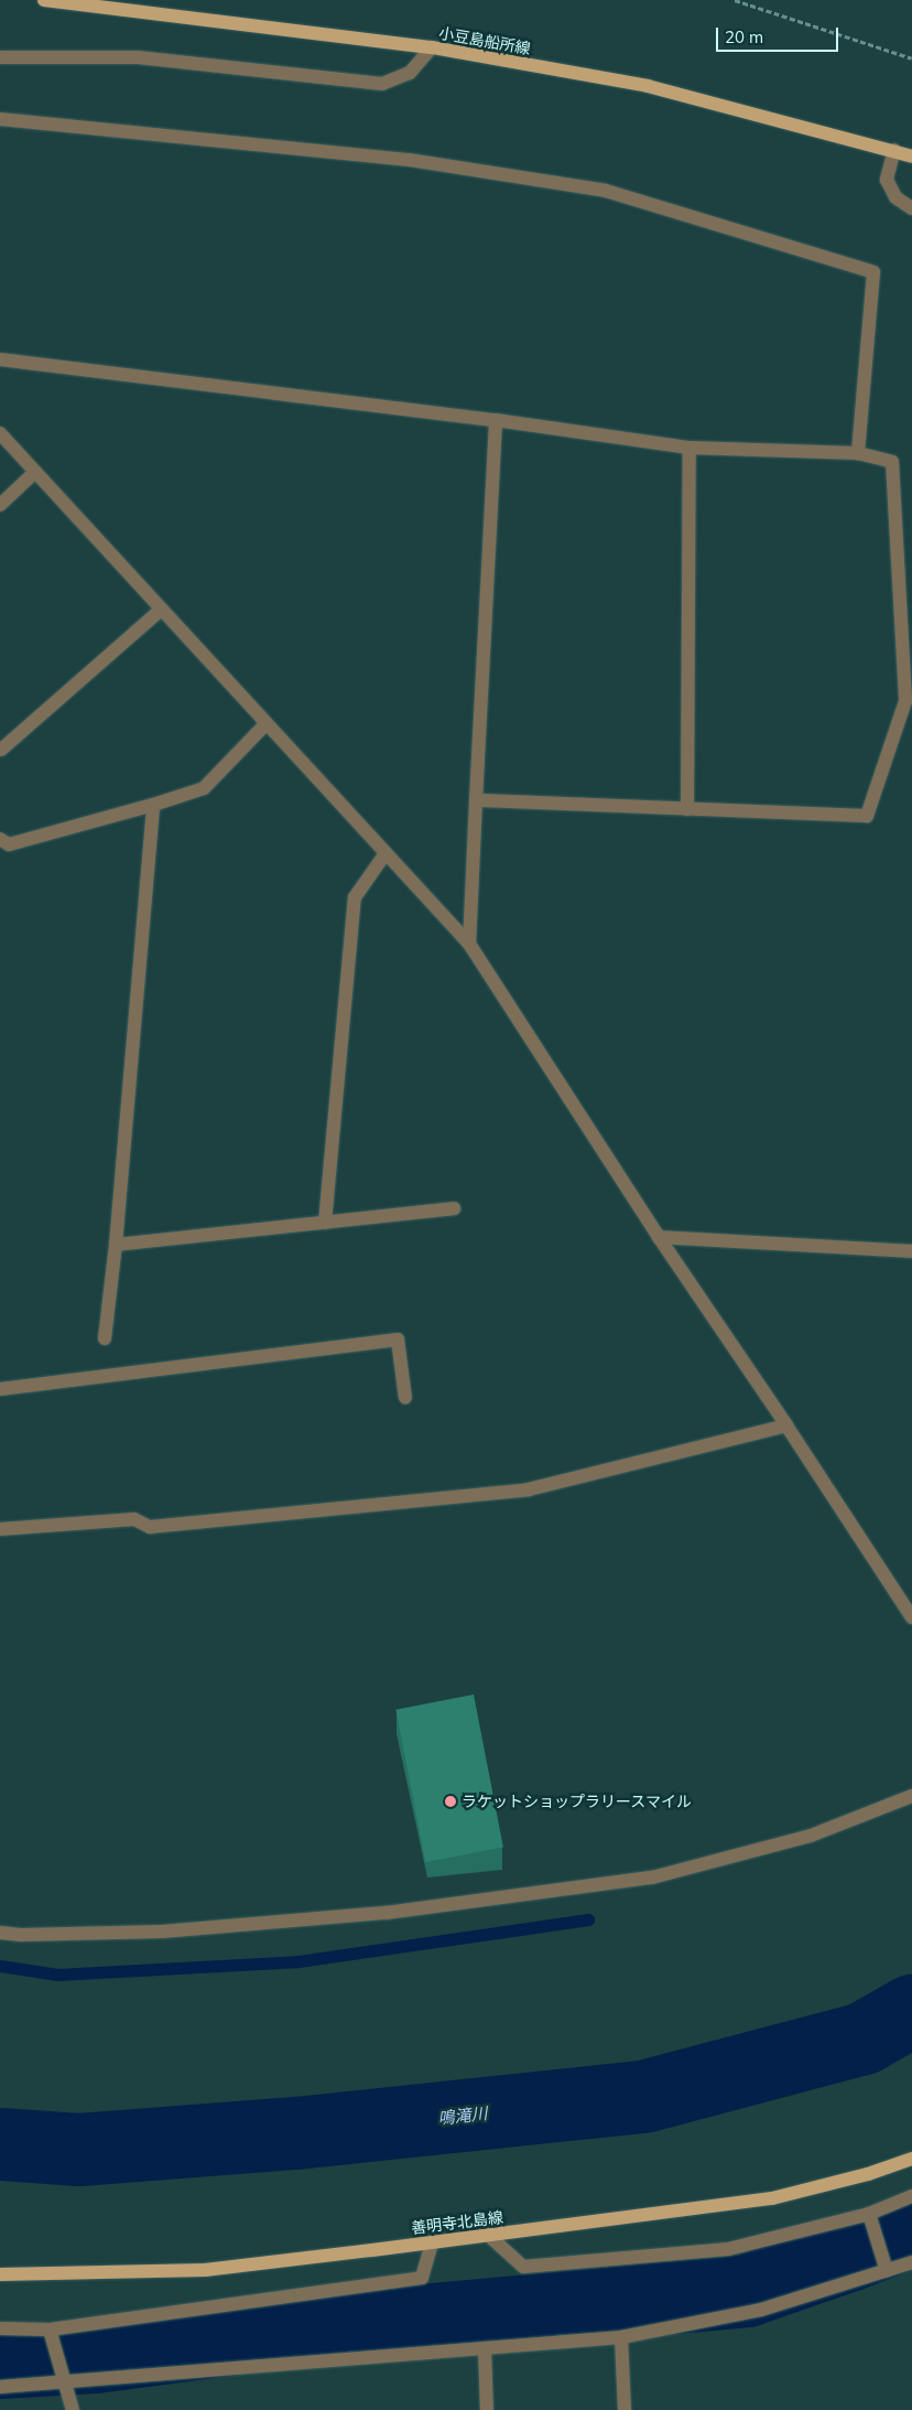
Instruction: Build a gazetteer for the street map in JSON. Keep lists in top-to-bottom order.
{
  "streets": {
    "main road": ["小豆島船所線", "善明寺北島線"]
  },
  "water": ["鳴滝川"],
  "places": ["ラケットショップラリースマイル"],
  "scale_bar": "20 m"
}
